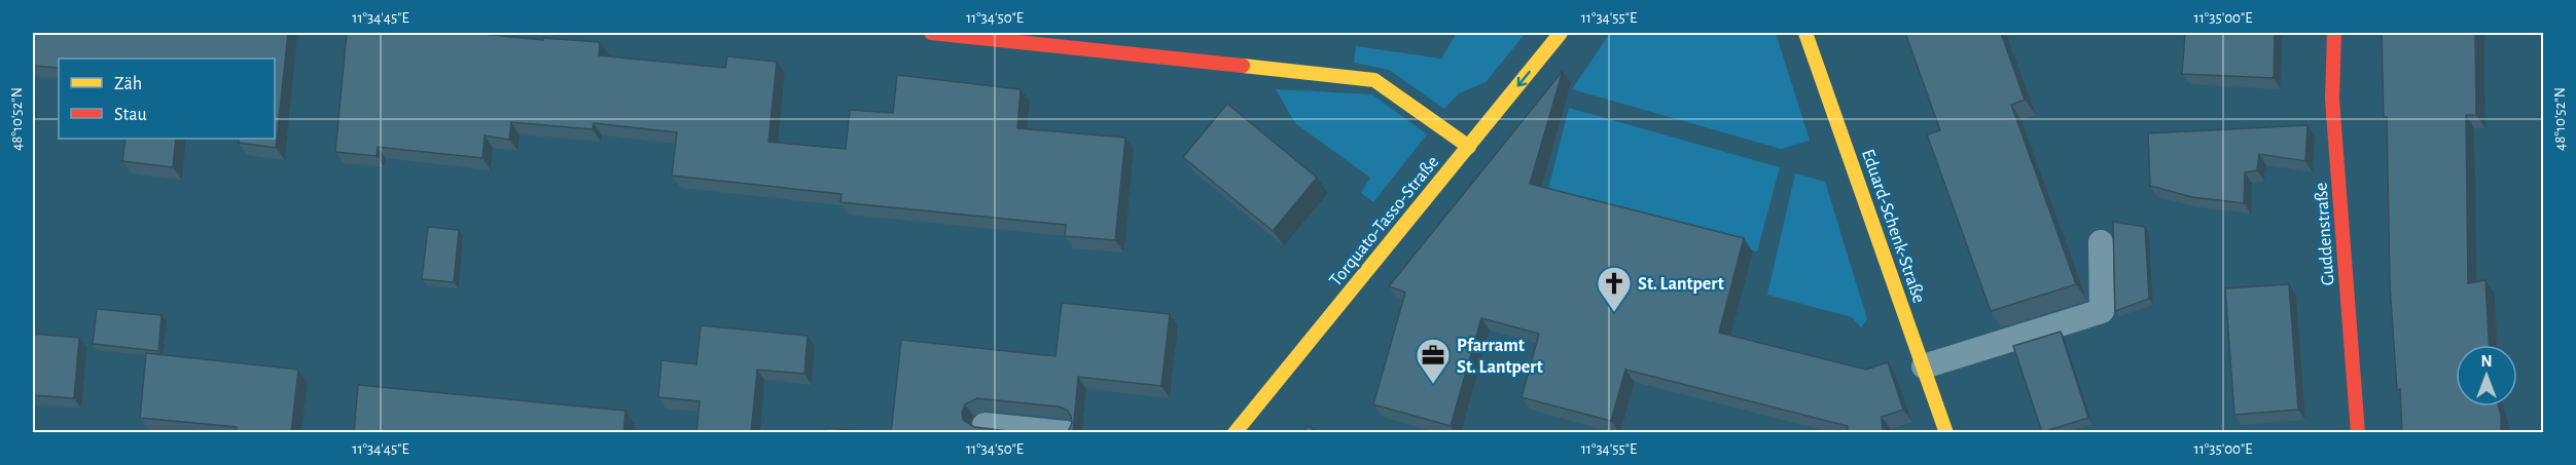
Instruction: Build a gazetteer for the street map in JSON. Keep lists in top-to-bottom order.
{
  "streets": {
    "street": ["Torquato-Tasso-Straße", "Eduard-Schenk-Straße", "Guddenstraße"]
  },
  "places": {
    "church": ["St. Lantpert"],
    "office": ["Pfarramt St. Lantpert"]
  },
  "legend": ["Zäh", "Stau"],
  "north": "top",
  "coordinates": [
    "11°34'45\"E",
    "11°34'50\"E",
    "11°34'55\"E",
    "11°35'00\"E",
    "48°10'52\"N"
  ]
}
